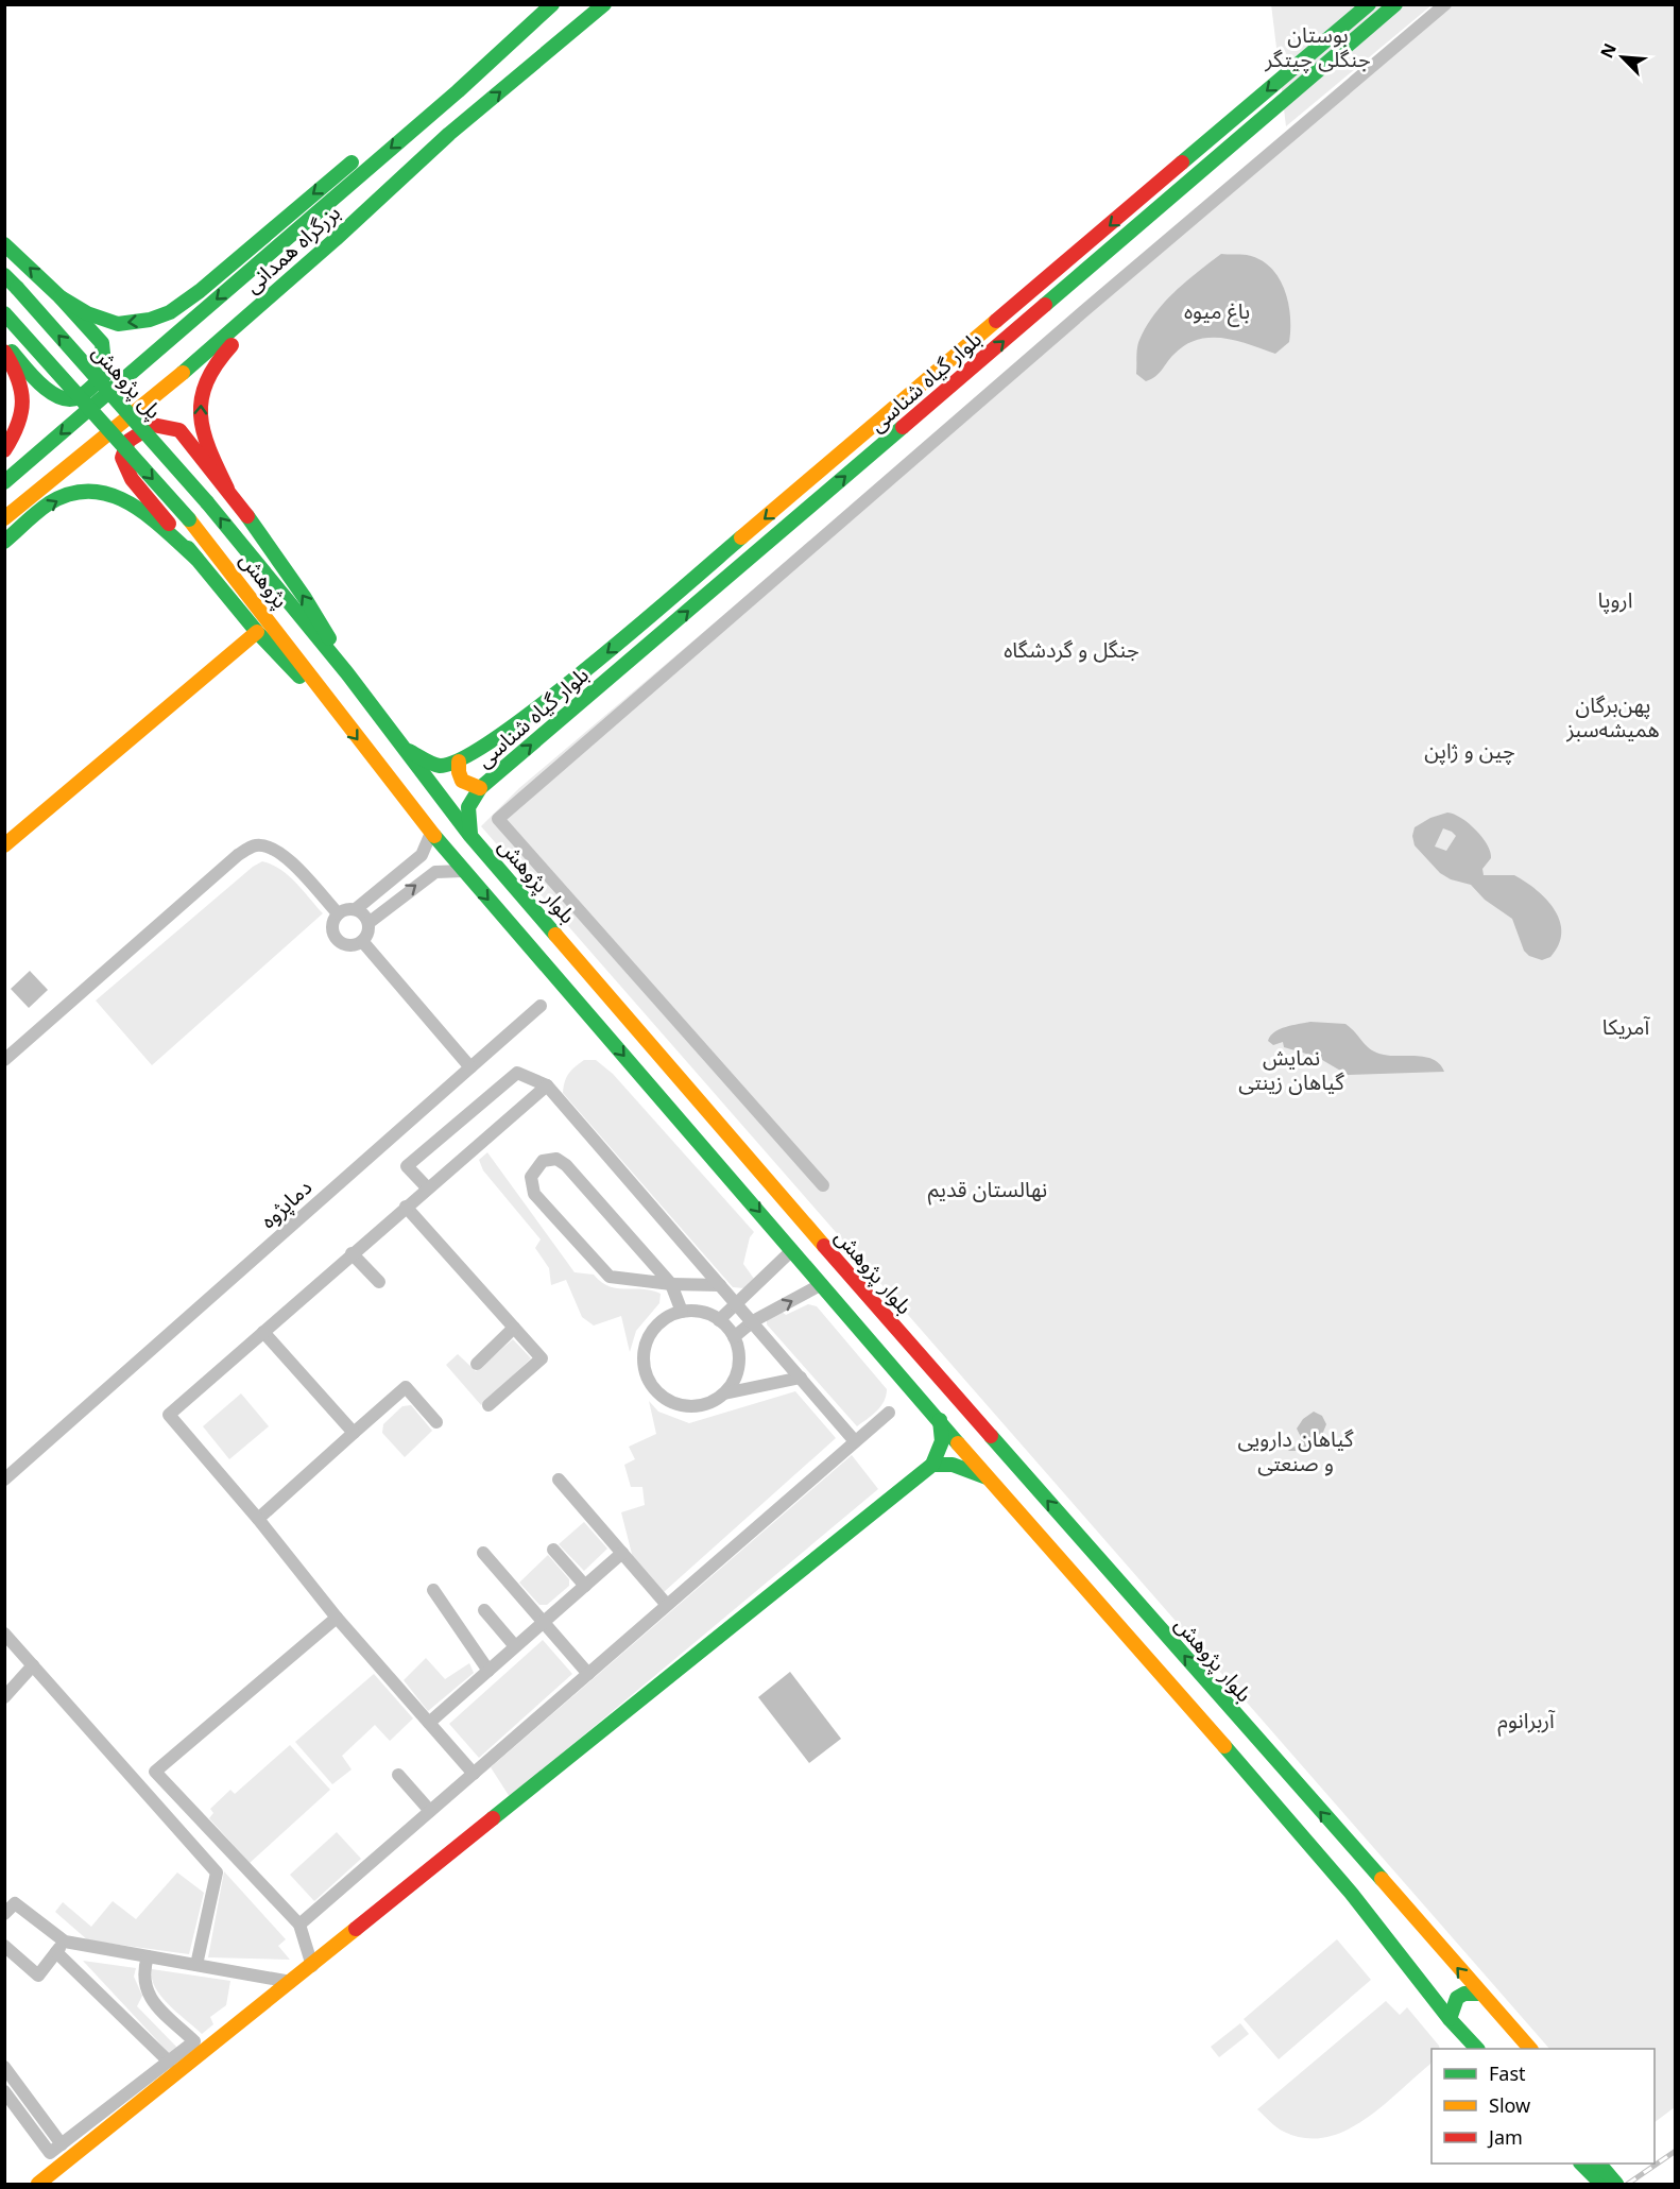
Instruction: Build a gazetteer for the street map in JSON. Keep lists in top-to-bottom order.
{
  "streets": {
    "main road": [
      "بزرگراه همدانی",
      "پل پژوهش",
      "بلوار گیاه شناسی",
      "پژوهش",
      "بلوار پژوهش"
    ],
    "street": ["دماپژوه"]
  },
  "crossings": [
    ["پل پژوهش", "بلوار پژوهش"]
  ],
  "one_way": ["پل پژوهش"],
  "parks": [
    "بوستان جنگلی چیتگر",
    "باغ میوه",
    "اروپا",
    "جنگل و گردشگاه",
    "پهن‌برگان همیشه‌سبز",
    "چین و ژاپن",
    "آمریکا",
    "نمایش گیاهان زینتی",
    "نهالستان قدیم",
    "گیاهان دارویی و صنعتی",
    "آربرانوم"
  ],
  "legend": ["Fast", "Slow", "Jam"],
  "north": "top left"
}
